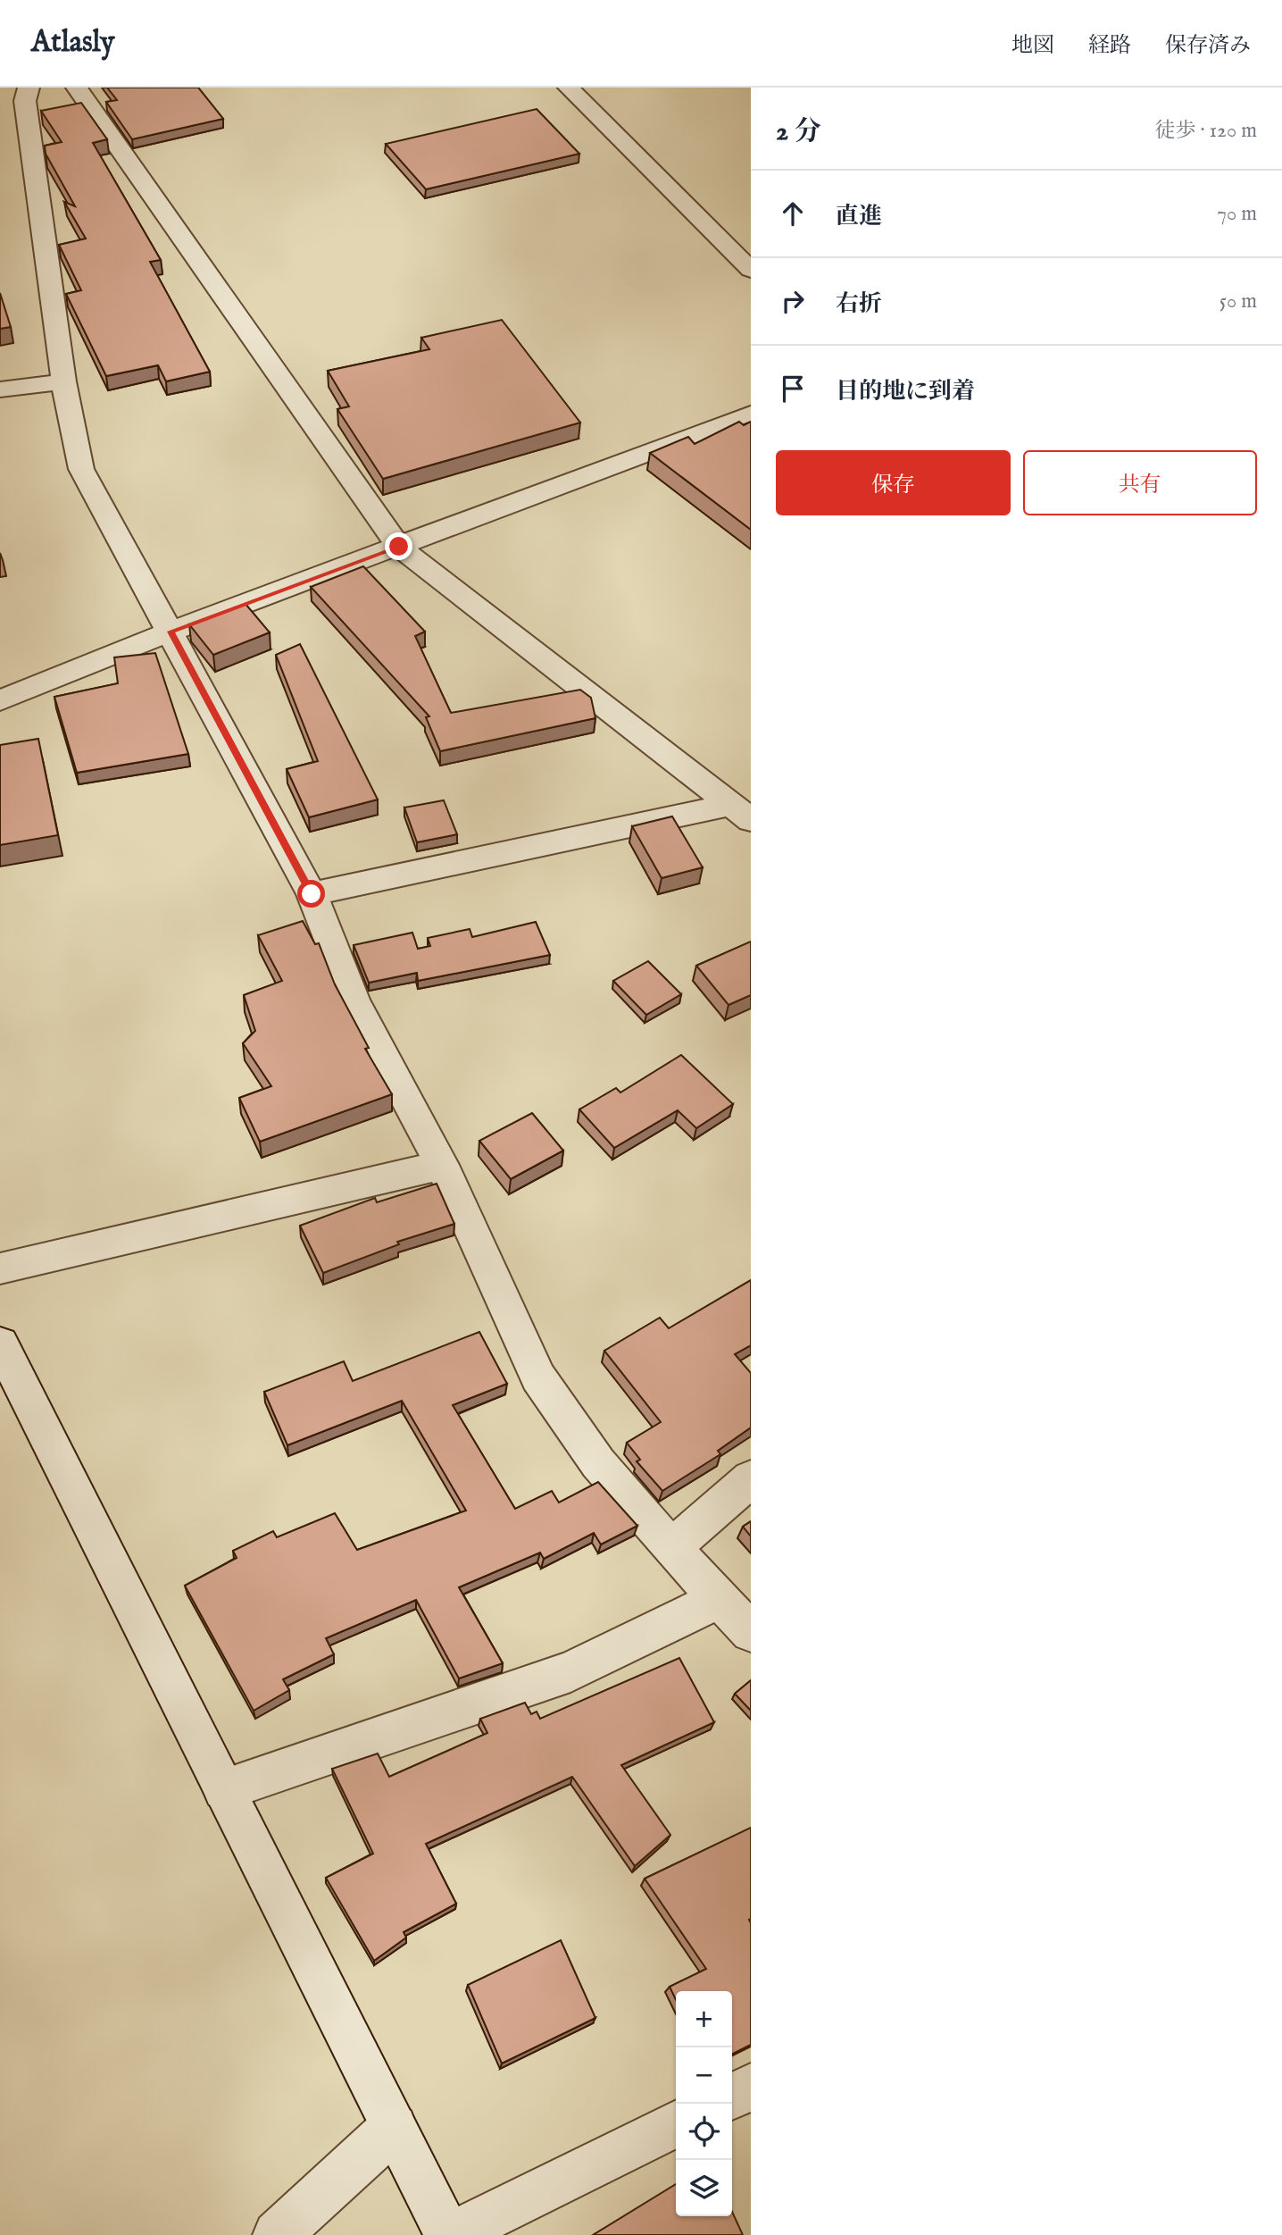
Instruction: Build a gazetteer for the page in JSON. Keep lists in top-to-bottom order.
{
  "page": {
    "header": "Atlasly",
    "nav": ["地図", "経路", "保存済み"],
    "heading": ["2 分", "徒歩 · 120 m"],
    "list": [
      ["直進", "70 m"],
      ["右折", "50 m"],
      "目的地に到着"
    ],
    "buttons": ["保存", "共有"],
    "map_buttons": ["+", "−"]
  }
}
